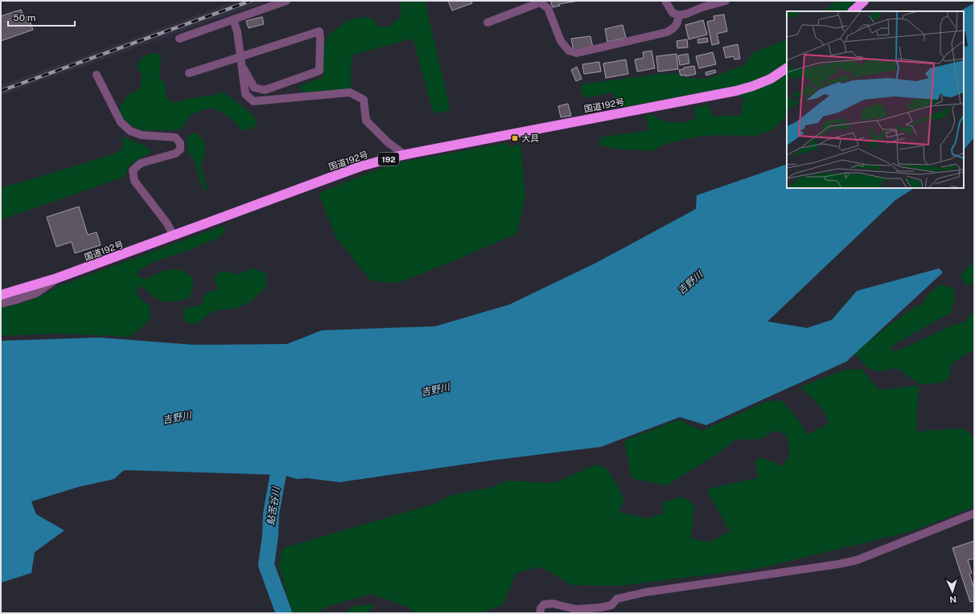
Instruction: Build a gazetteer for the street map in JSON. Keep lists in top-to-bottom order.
{
  "streets": {
    "highway": ["国道192号", "192"]
  },
  "water": ["吉野川", "鮎苦谷川"],
  "places": {
    "transit": ["大具"]
  },
  "scale_bar": "50 m",
  "north": "bottom"
}
